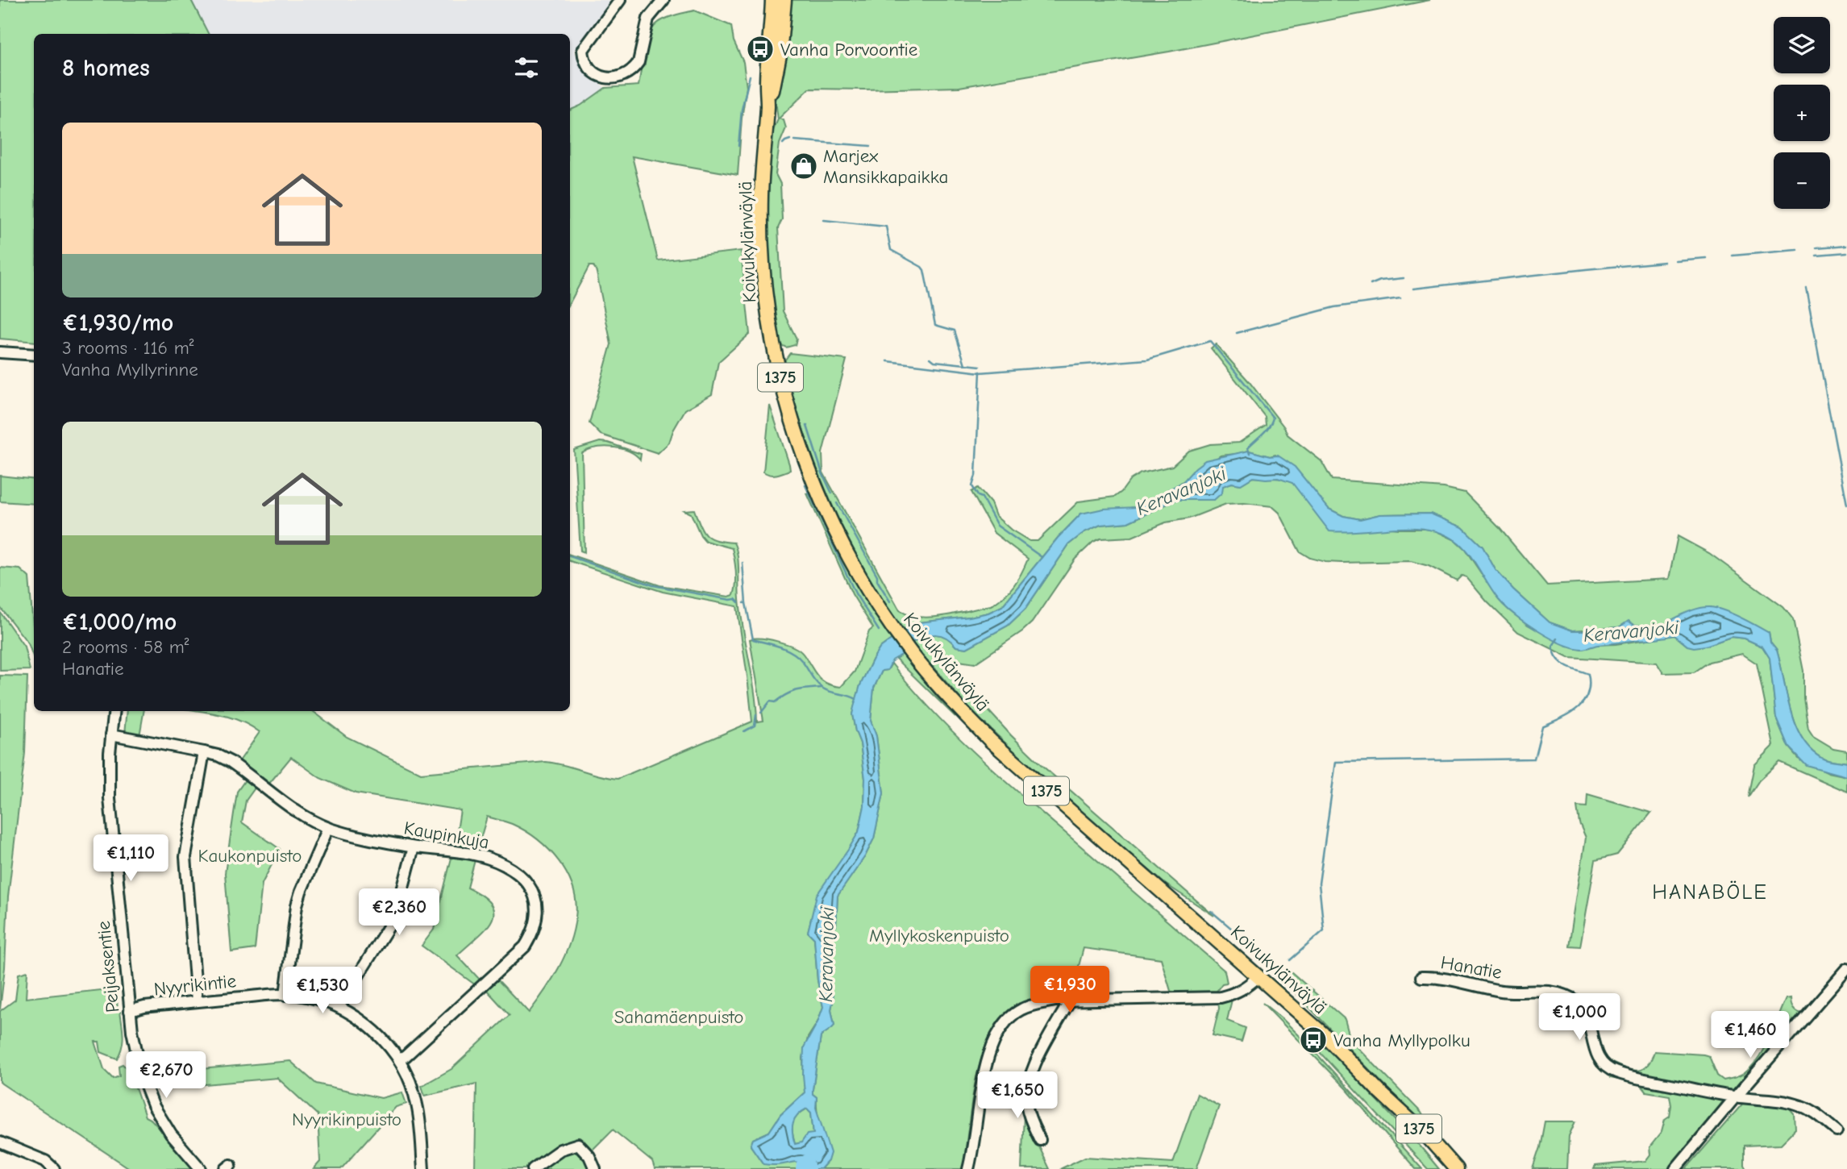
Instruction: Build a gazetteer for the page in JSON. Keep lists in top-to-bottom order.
{
  "streets": {
    "main road": ["Koivukylänväylä", "1375"],
    "street": [
      "Kaupinkuja",
      "Peijaksentie",
      "Hanatie",
      "Nyyrikintie"
    ]
  },
  "crossings": [
    ["Kaupinkuja", "Peijaksentie"],
    ["Kaupinkuja", "Nyyrikintie"],
    ["Peijaksentie", "Nyyrikintie"]
  ],
  "districts": ["HANABÖLE"],
  "water": ["Keravanjoki"],
  "parks": [
    "Kaukonpuisto",
    "Myllykoskenpuisto",
    "Sahamäenpuisto",
    "Nyyrikinpuisto"
  ],
  "places": {
    "bus stop": ["Vanha Porvoontie", "Vanha Myllypolku"],
    "shop": ["Marjex Mansikkapaikka"]
  },
  "page": {
    "map_buttons": ["+", "−"],
    "heading": "8 homes",
    "list": [
      {
        "name": "€1,930/mo",
        "note": "3 rooms · 116 m² · Vanha Myllyrinne"
      },
      {
        "name": "€1,000/mo",
        "note": "2 rooms · 58 m² · Hanatie"
      }
    ],
    "price": [
      "€1,110",
      "€2,360",
      "€1,930",
      "€1,530",
      "€1,000",
      "€1,460",
      "€2,670",
      "€1,650"
    ]
  }
}
